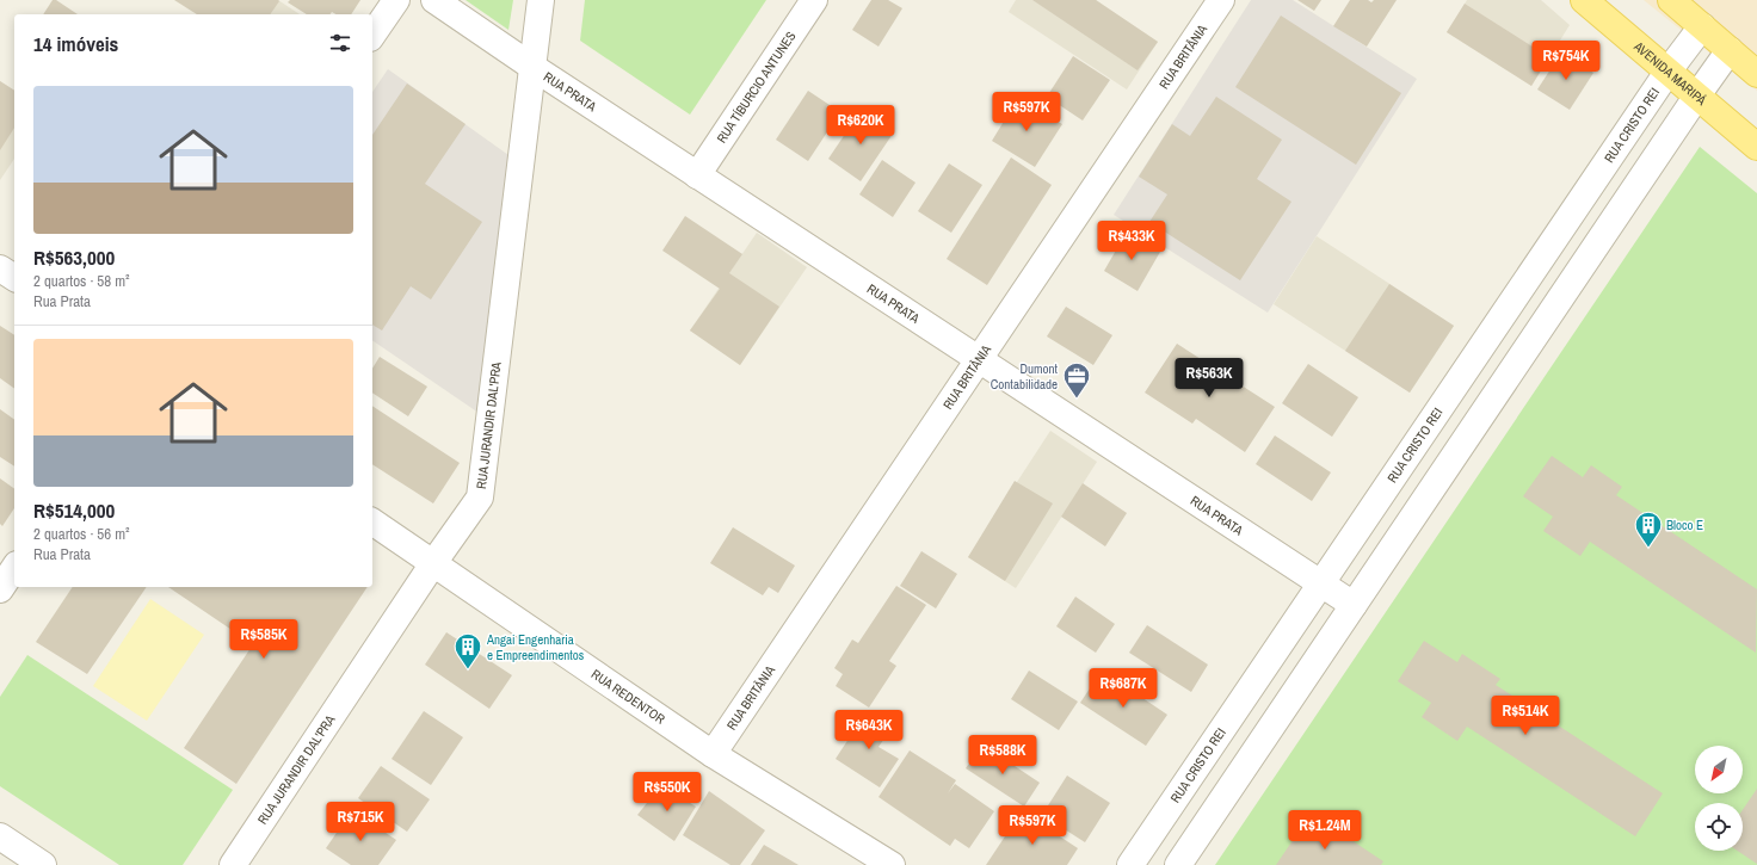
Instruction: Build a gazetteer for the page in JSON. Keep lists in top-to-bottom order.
{
  "streets": {
    "main road": ["AVENIDA MARIPÁ"],
    "street": [
      "RUA BRITÂNIA",
      "RUA TÍBURCIO ANTUNES",
      "RUA PRATA",
      "RUA CRISTO REI",
      "RUA JURANDIR DAL'PRA",
      "RUA REDENTOR"
    ]
  },
  "crossings": [
    ["RUA BRITÂNIA", "RUA PRATA"],
    ["RUA BRITÂNIA", "RUA REDENTOR"],
    ["AVENIDA MARIPÁ", "RUA CRISTO REI"],
    ["RUA TÍBURCIO ANTUNES", "RUA PRATA"],
    ["RUA PRATA", "RUA CRISTO REI"],
    ["RUA PRATA", "RUA JURANDIR DAL'PRA"],
    ["RUA JURANDIR DAL'PRA", "RUA REDENTOR"]
  ],
  "places": {
    "office": ["Dumont Contabilidade"],
    "building": ["Bloco E", "Angai Engenharia e Empreendimentos"]
  },
  "north": "bottom left",
  "page": {
    "heading": "14 imóveis",
    "price": [
      "R$754K",
      "R$597K",
      "R$620K",
      "R$433K",
      "R$563K",
      "R$585K",
      "R$687K",
      "R$514K",
      "R$643K",
      "R$588K",
      "R$550K",
      "R$715K",
      "R$597K",
      "R$1.24M"
    ],
    "list": [
      {
        "name": "R$563,000",
        "note": "2 quartos · 58 m² · Rua Prata"
      },
      {
        "name": "R$514,000",
        "note": "2 quartos · 56 m² · Rua Prata"
      }
    ]
  }
}
